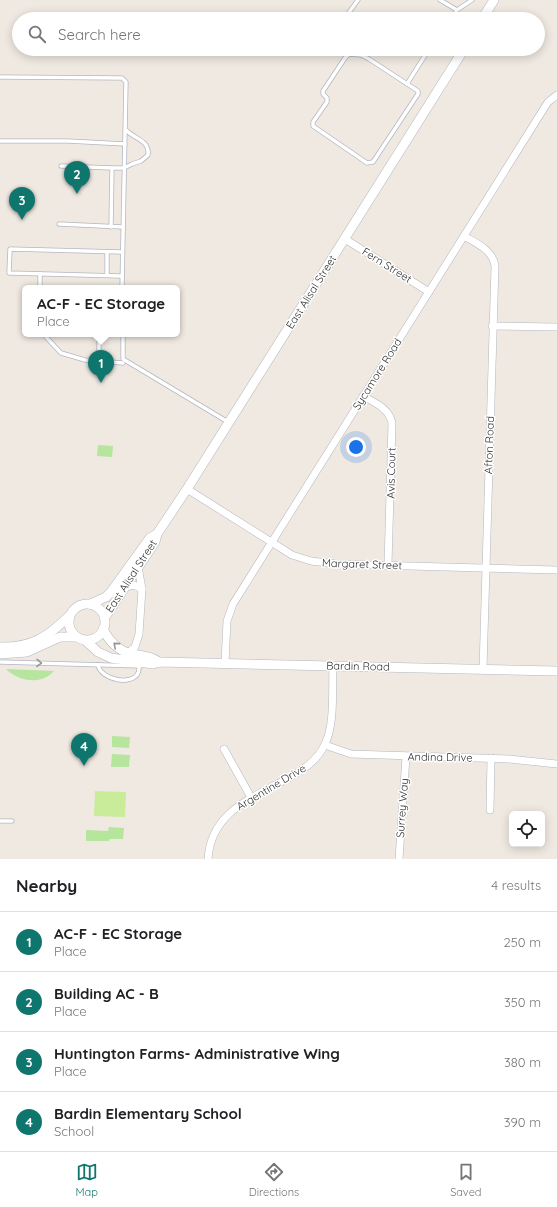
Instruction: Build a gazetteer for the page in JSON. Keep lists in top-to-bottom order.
{
  "streets": {
    "street": [
      "Fern Street",
      "East Alisal Street",
      "Sycamore Road",
      "Afton Road",
      "Avis Court",
      "Margaret Street",
      "Bardin Road",
      "Andina Drive",
      "Argentine Drive",
      "Surrey Way"
    ]
  },
  "crossings": [
    ["Fern Street", "East Alisal Street"],
    ["Fern Street", "Sycamore Road"],
    ["East Alisal Street", "Margaret Street"],
    ["East Alisal Street", "Bardin Road"],
    ["Sycamore Road", "Afton Road"],
    ["Sycamore Road", "Avis Court"],
    ["Sycamore Road", "Margaret Street"],
    ["Sycamore Road", "Bardin Road"],
    ["Afton Road", "Margaret Street"],
    ["Afton Road", "Bardin Road"],
    ["Avis Court", "Margaret Street"],
    ["Bardin Road", "Argentine Drive"],
    ["Andina Drive", "Argentine Drive"],
    ["Andina Drive", "Surrey Way"]
  ],
  "page": {
    "search": "Search here",
    "pins": [
      "2",
      "3",
      "1",
      "4"
    ],
    "popup": ["AC-F - EC Storage", "Place"],
    "heading": ["Nearby", "4 results"],
    "list": [
      {
        "mark": "1",
        "name": "AC-F - EC Storage",
        "note": "Place",
        "value": "250 m"
      },
      {
        "mark": "2",
        "name": "Building AC - B",
        "note": "Place",
        "value": "350 m"
      },
      {
        "mark": "3",
        "name": "Huntington Farms- Administrative Wing",
        "note": "Place",
        "value": "380 m"
      },
      {
        "mark": "4",
        "name": "Bardin Elementary School",
        "note": "School",
        "value": "390 m"
      }
    ],
    "nav": ["Map", "Directions", "Saved"]
  }
}
